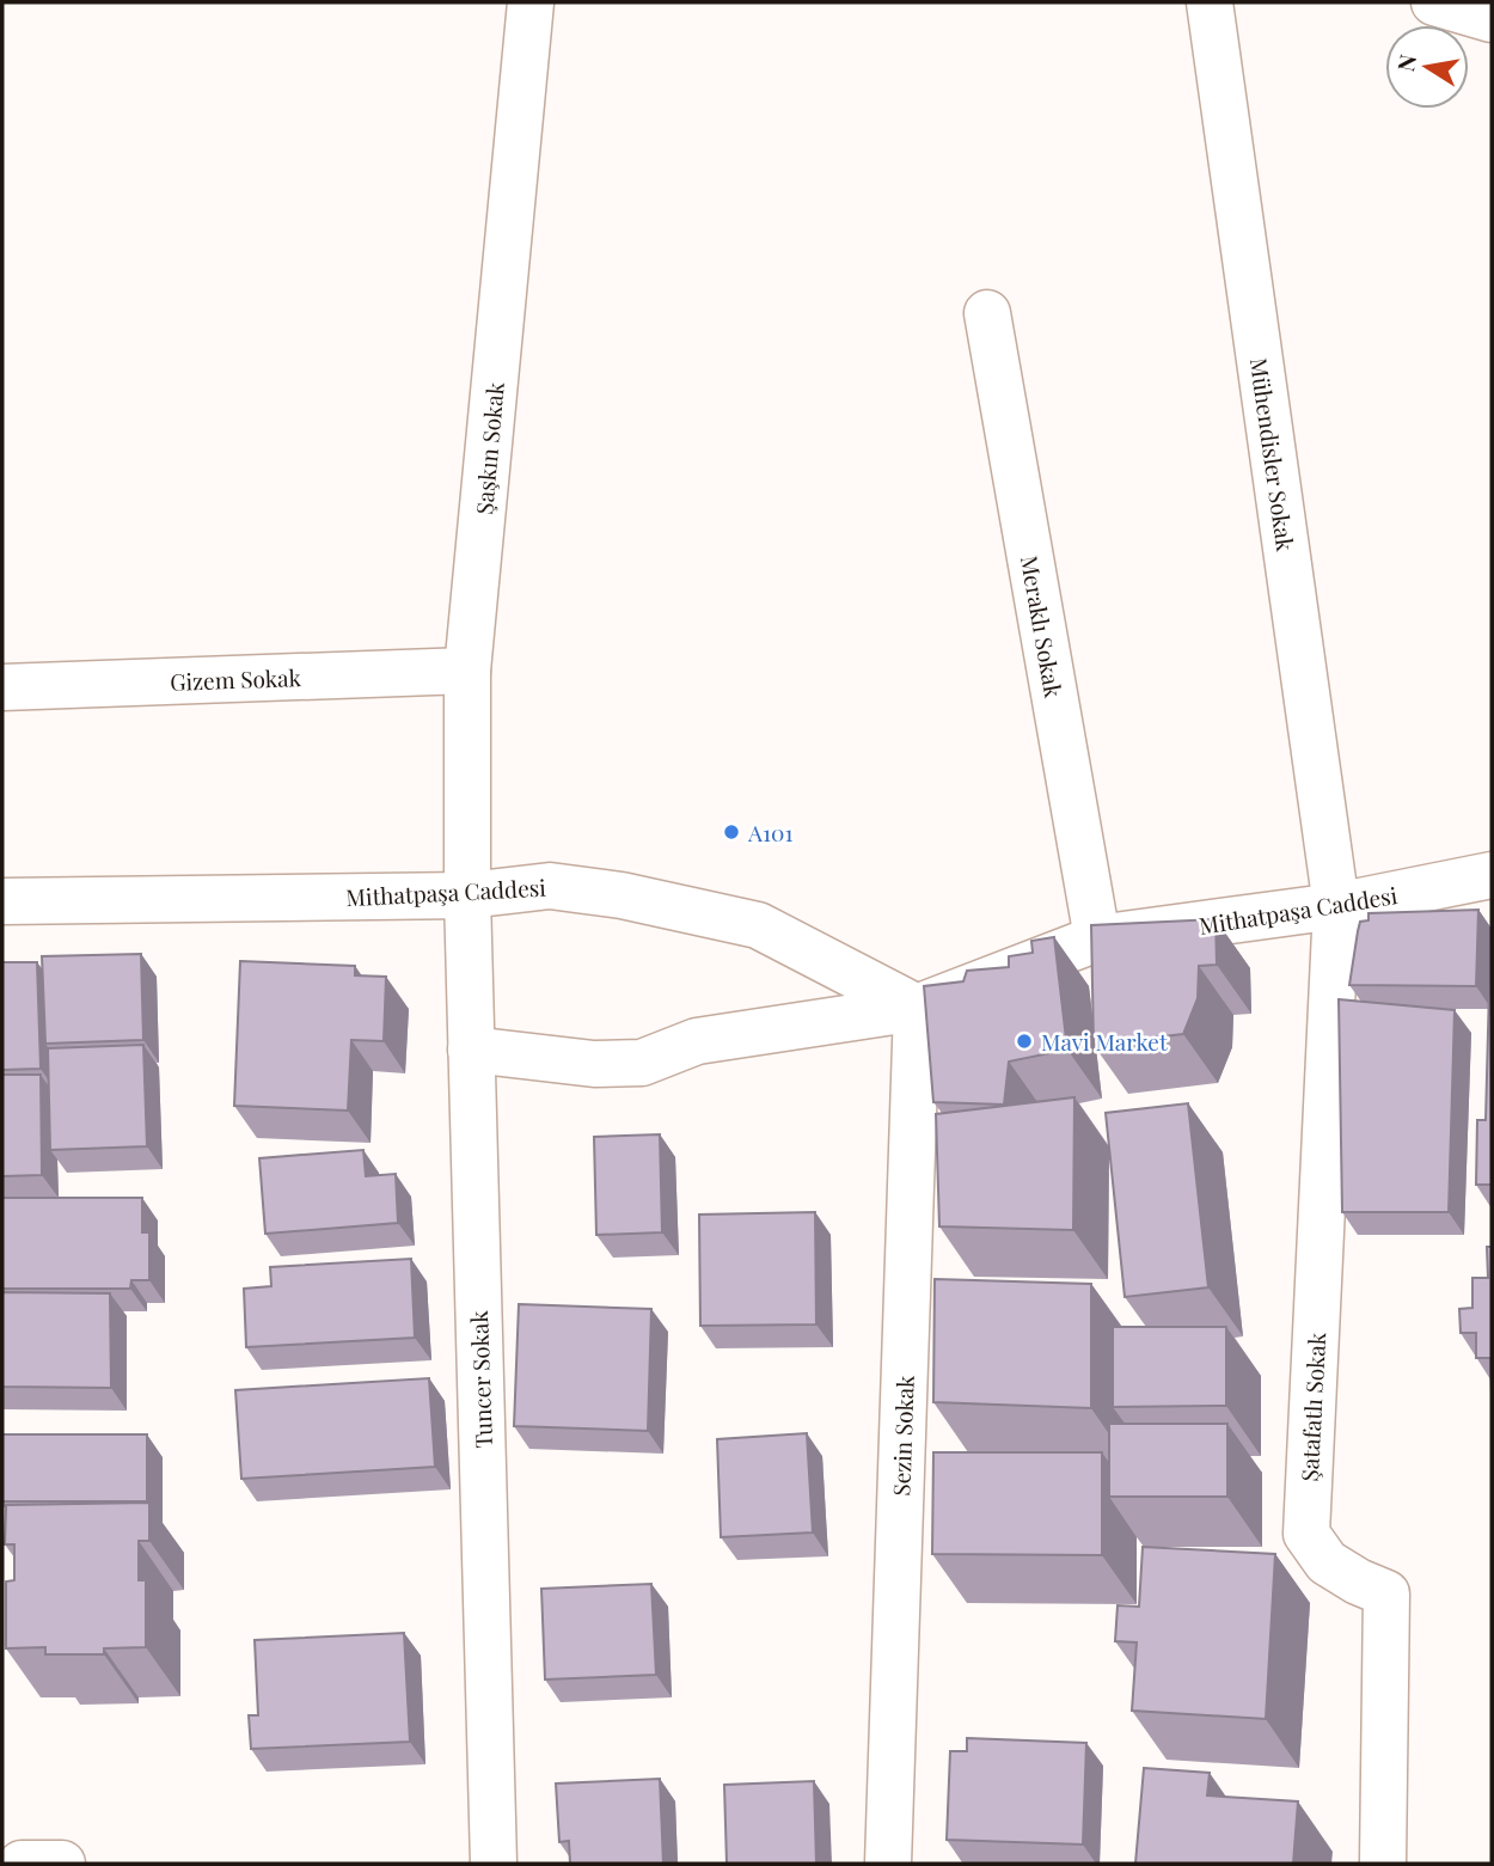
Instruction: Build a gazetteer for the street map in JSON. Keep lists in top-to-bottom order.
{
  "streets": {
    "street": [
      "Şaşkın Sokak",
      "Mühendisler Sokak",
      "Meraklı Sokak",
      "Gizem Sokak",
      "Mithatpaşa Caddesi",
      "Tuncer Sokak",
      "Şatafatlı Sokak",
      "Sezin Sokak"
    ]
  },
  "crossings": [
    ["Şaşkın Sokak", "Gizem Sokak"],
    ["Şaşkın Sokak", "Mithatpaşa Caddesi"],
    ["Şaşkın Sokak", "Tuncer Sokak"],
    ["Mühendisler Sokak", "Mithatpaşa Caddesi"],
    ["Mühendisler Sokak", "Şatafatlı Sokak"],
    ["Meraklı Sokak", "Mithatpaşa Caddesi"],
    ["Mithatpaşa Caddesi", "Tuncer Sokak"],
    ["Mithatpaşa Caddesi", "Şatafatlı Sokak"],
    ["Mithatpaşa Caddesi", "Sezin Sokak"]
  ],
  "places": ["A101", "Mavi Market"],
  "north": "left"
}
